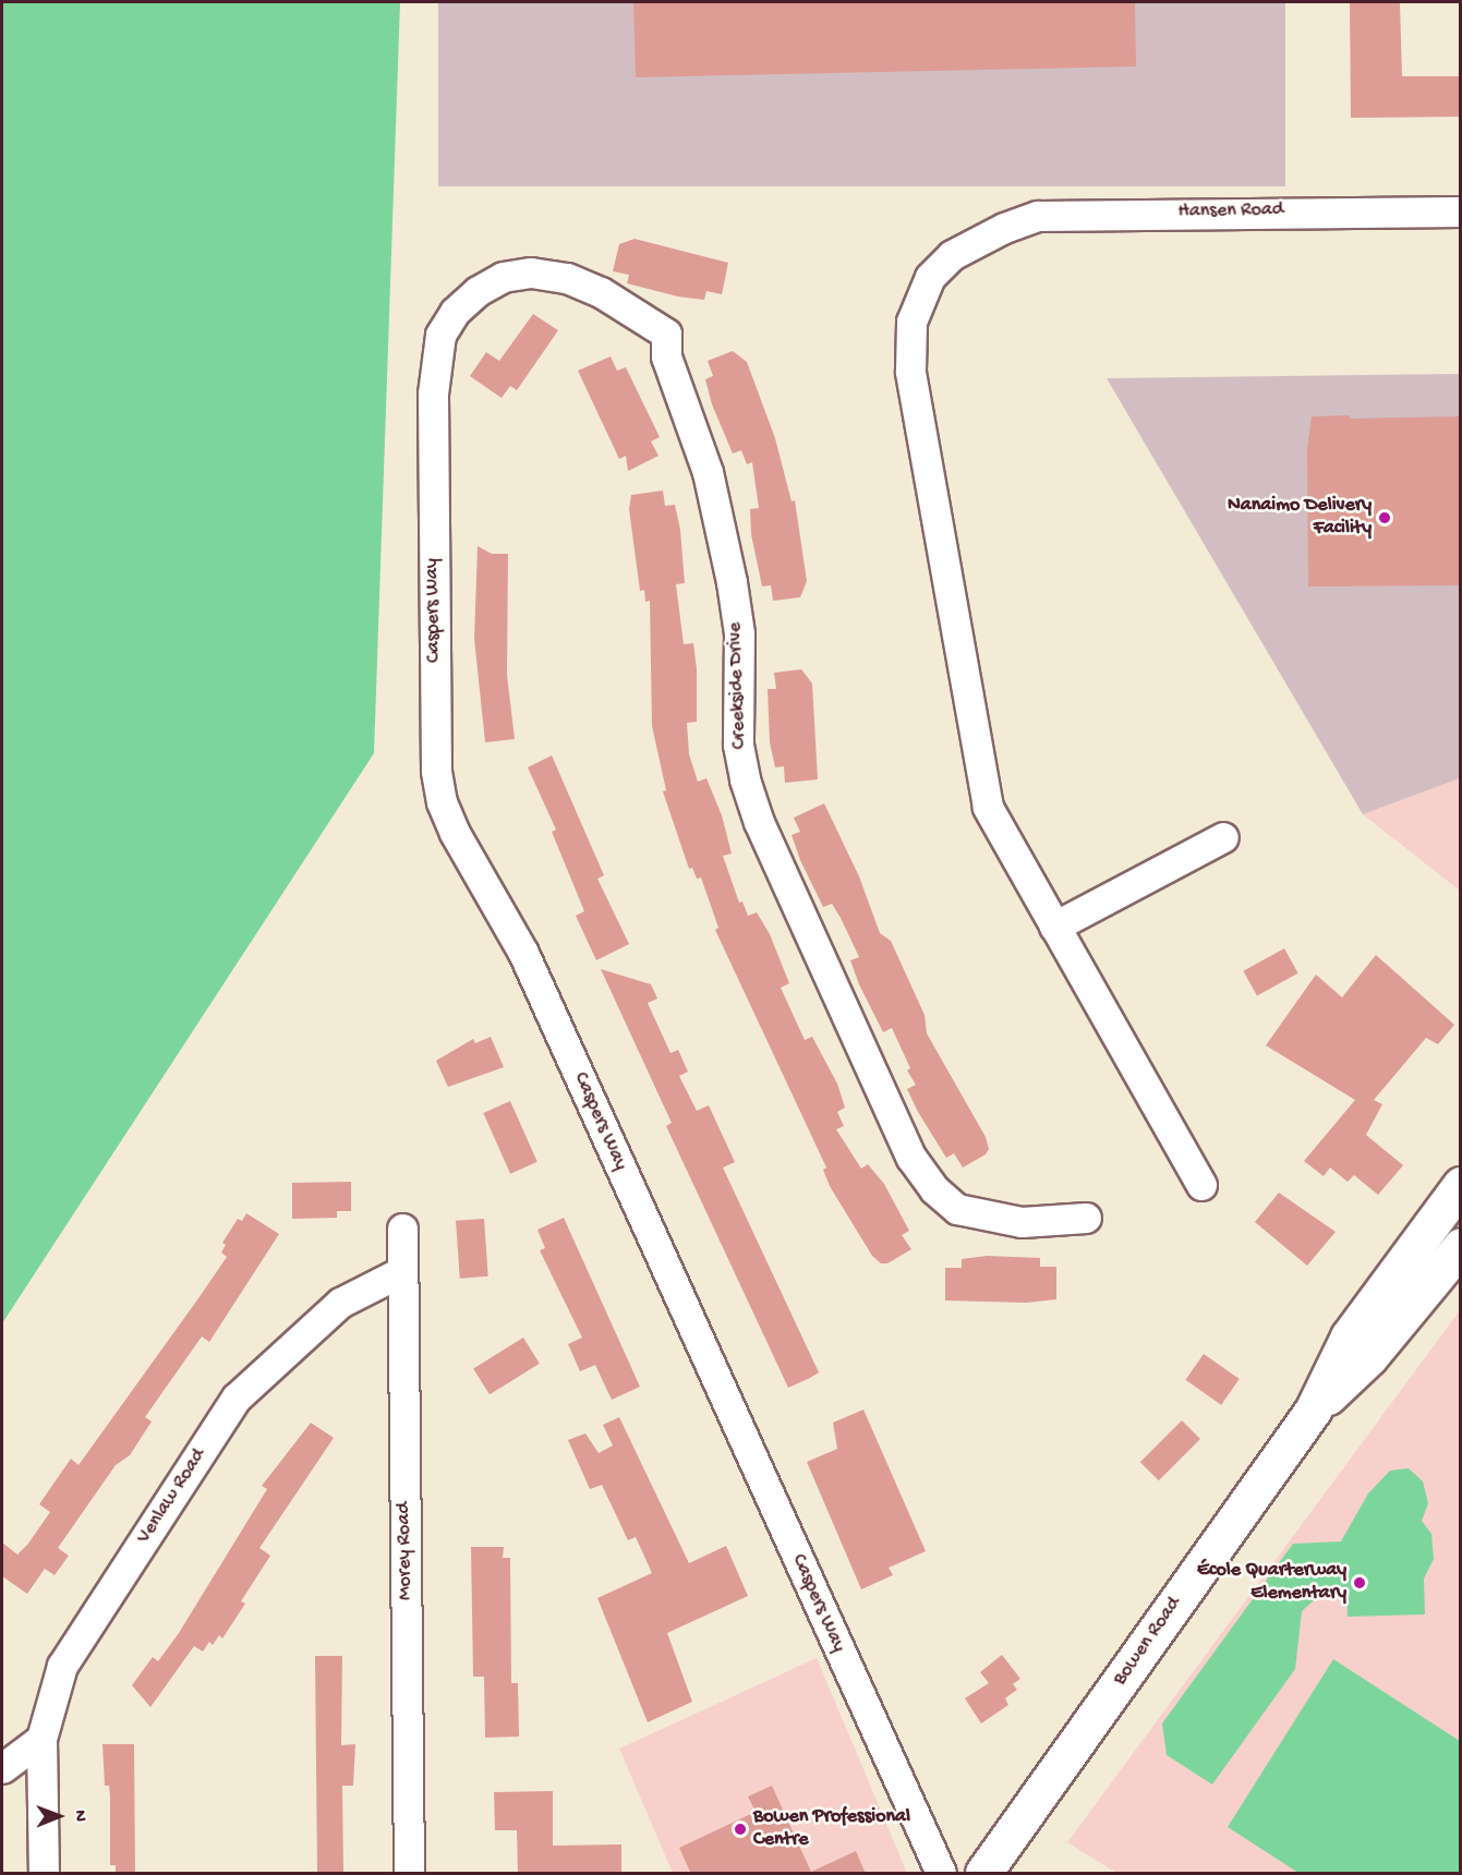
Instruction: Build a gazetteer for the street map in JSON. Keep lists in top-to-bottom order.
{
  "streets": {
    "main road": ["Bowen Road"],
    "street": [
      "Hansen Road",
      "Caspers Way",
      "Creekside Drive",
      "Venlaw Road",
      "Morey Road"
    ]
  },
  "crossings": [
    ["Caspers Way", "Creekside Drive"],
    ["Venlaw Road", "Morey Road"]
  ],
  "places": ["Nanaimo Delivery Facility", "École Quarterway Elementary", "Bowen Professional Centre"],
  "north": "right"
}
